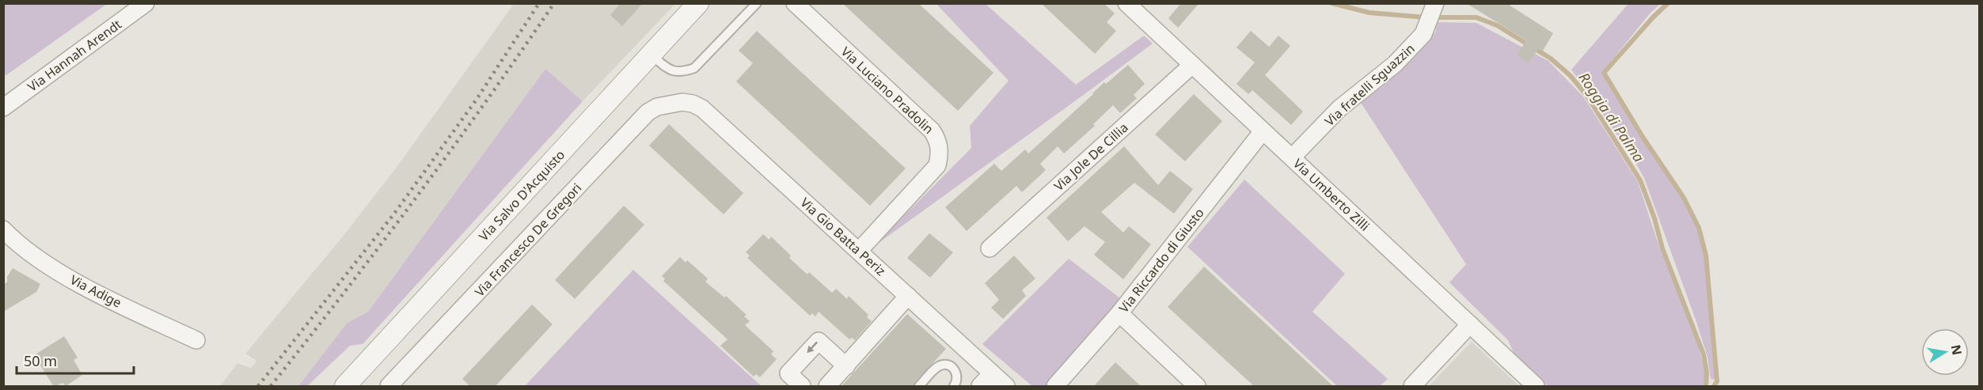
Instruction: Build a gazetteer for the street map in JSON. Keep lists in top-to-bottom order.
{
  "streets": {
    "street": [
      "Via Hannah Arendt",
      "Via fratelli Sguazzin",
      "Via Luciano Pradolin",
      "Via Jole De Cillia",
      "Via Umberto Zilli",
      "Via Salvo D'Acquisto",
      "Via Gio Batta Periz",
      "Via Francesco De Gregori",
      "Via Riccardo di Giusto",
      "Via Adige"
    ]
  },
  "crossings": [
    ["Via fratelli Sguazzin", "Via Umberto Zilli"],
    ["Via Luciano Pradolin", "Via Gio Batta Periz"],
    ["Via Jole De Cillia", "Via Umberto Zilli"],
    ["Via Umberto Zilli", "Via Riccardo di Giusto"],
    ["Via Gio Batta Periz", "Via Francesco De Gregori"]
  ],
  "water": ["Roggia di Palma"],
  "scale_bar": "50 m",
  "north": "right"
}
